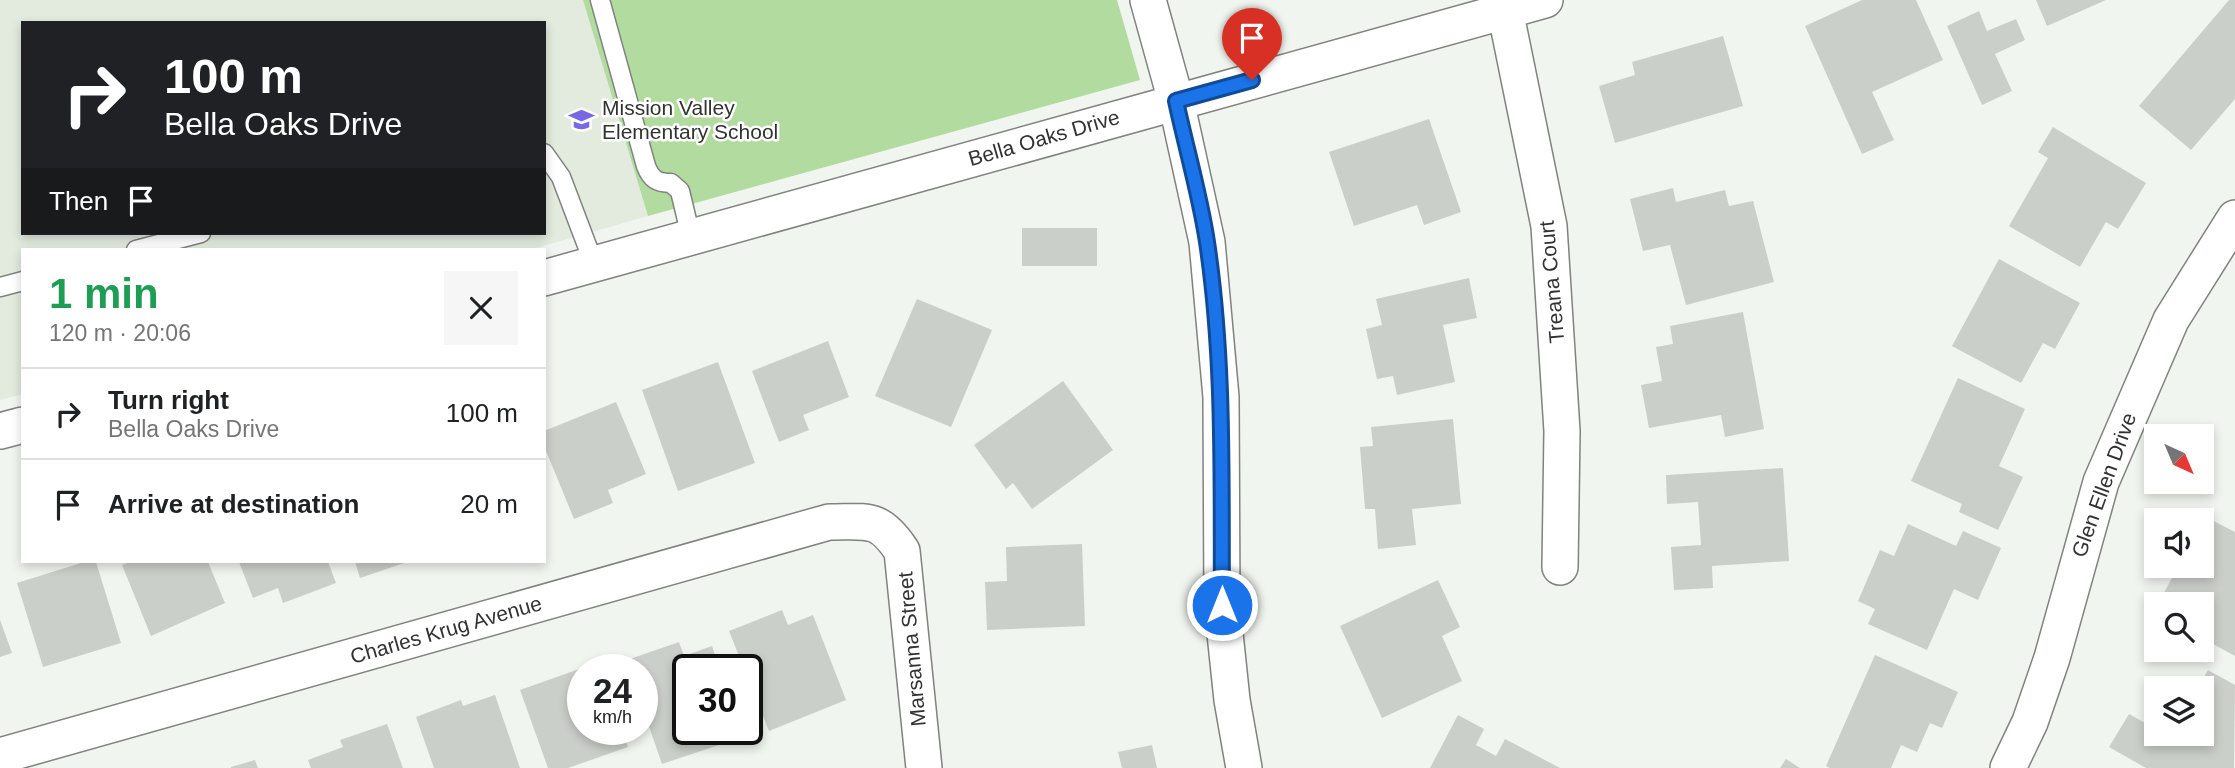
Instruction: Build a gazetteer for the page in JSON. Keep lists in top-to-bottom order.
{
  "streets": {
    "street": [
      "Bella Oaks Drive",
      "Treana Court",
      "Glen Ellen Drive",
      "Charles Krug Avenue",
      "Marsanna Street"
    ]
  },
  "crossings": [
    ["Bella Oaks Drive", "Treana Court"],
    ["Charles Krug Avenue", "Marsanna Street"]
  ],
  "places": {
    "school or university": ["Mission Valley Elementary School"]
  },
  "north": "bottom right",
  "page": {
    "turn": ["100 m", "Bella Oaks Drive"],
    "then": "Then",
    "heading": ["1 min", "120 m · 20:06"],
    "list": [
      {
        "name": "Turn right",
        "note": "Bella Oaks Drive",
        "value": "100 m"
      },
      {
        "name": "Arrive at destination",
        "value": "20 m"
      }
    ],
    "speed": "24 km/h",
    "limit": "30"
  }
}
